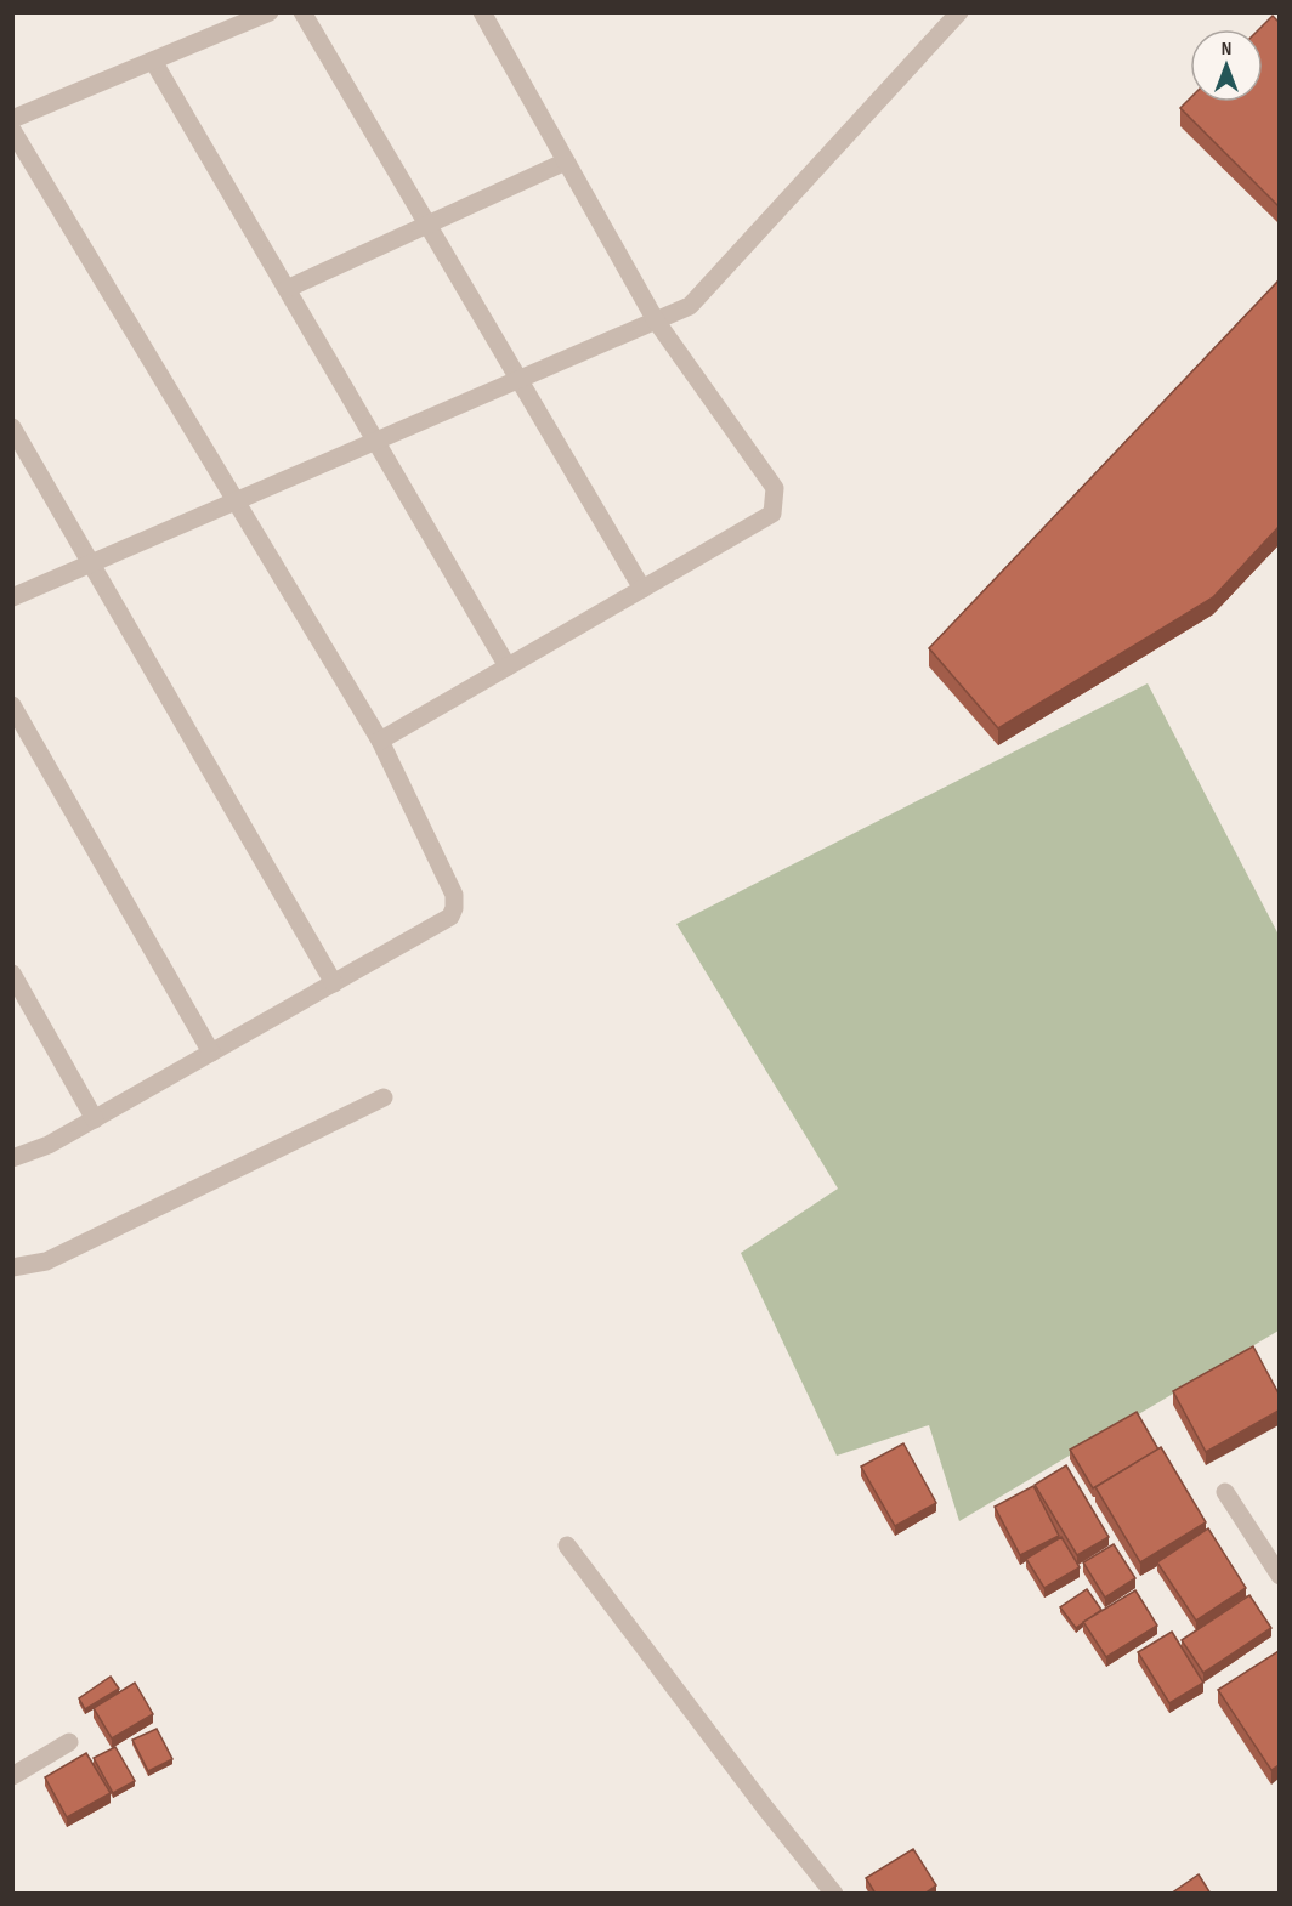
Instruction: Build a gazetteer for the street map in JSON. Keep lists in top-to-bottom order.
{
  "north": "top"
}
